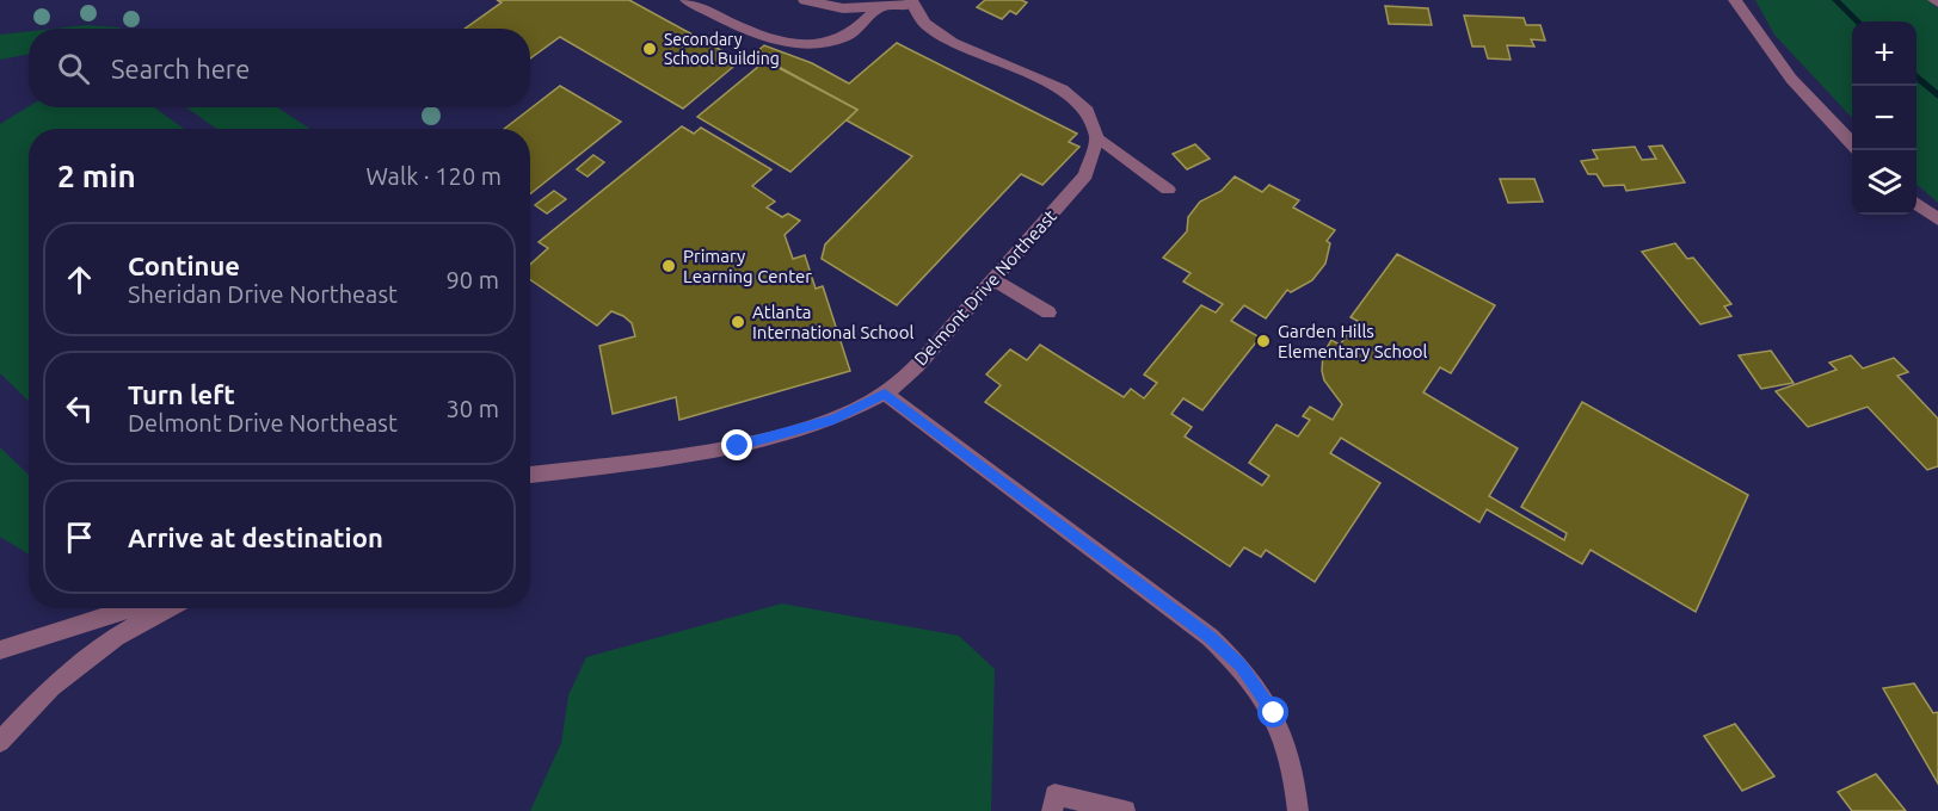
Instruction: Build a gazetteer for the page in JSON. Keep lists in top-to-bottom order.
{
  "streets": {
    "street": ["Delmont Drive Northeast"]
  },
  "places": [
    "Secondary School Building",
    "Primary Learning Center",
    "Atlanta International School",
    "Garden Hills Elementary School"
  ],
  "page": {
    "map_buttons": ["+", "−"],
    "search": "Search here",
    "heading": ["2 min", "Walk · 120 m"],
    "list": [
      ["Continue", "Sheridan Drive Northeast", "90 m"],
      ["Turn left", "Delmont Drive Northeast", "30 m"],
      "Arrive at destination"
    ]
  }
}
